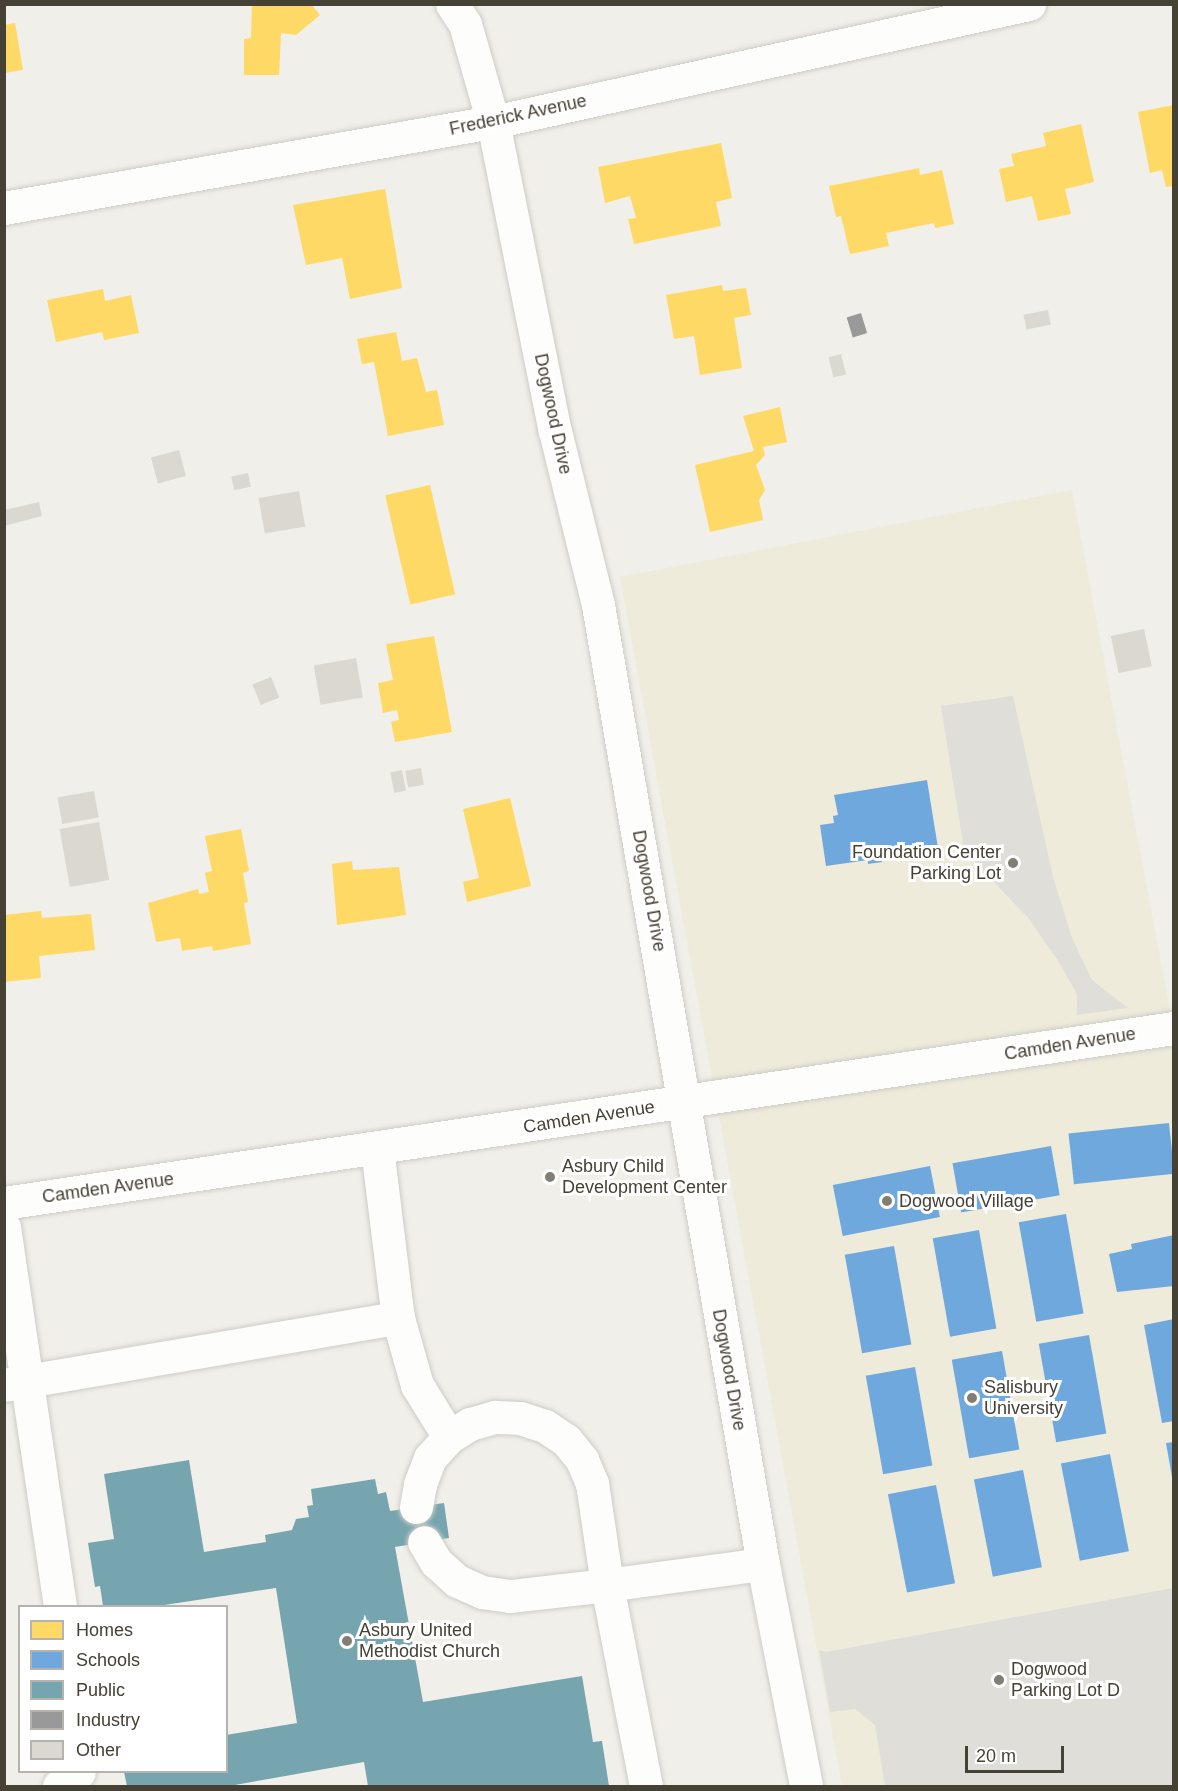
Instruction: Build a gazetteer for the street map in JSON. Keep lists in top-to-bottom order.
{
  "streets": {
    "street": ["Frederick Avenue", "Dogwood Drive", "Camden Avenue"]
  },
  "crossings": [
    ["Frederick Avenue", "Dogwood Drive"],
    ["Dogwood Drive", "Camden Avenue"]
  ],
  "places": [
    "Foundation Center Parking Lot",
    "Asbury Child Development Center",
    "Dogwood Village",
    "Salisbury University",
    "Asbury United Methodist Church",
    "Dogwood Parking Lot D"
  ],
  "legend": [
    "Homes",
    "Schools",
    "Public",
    "Industry",
    "Other"
  ],
  "scale_bar": "20 m"
}
